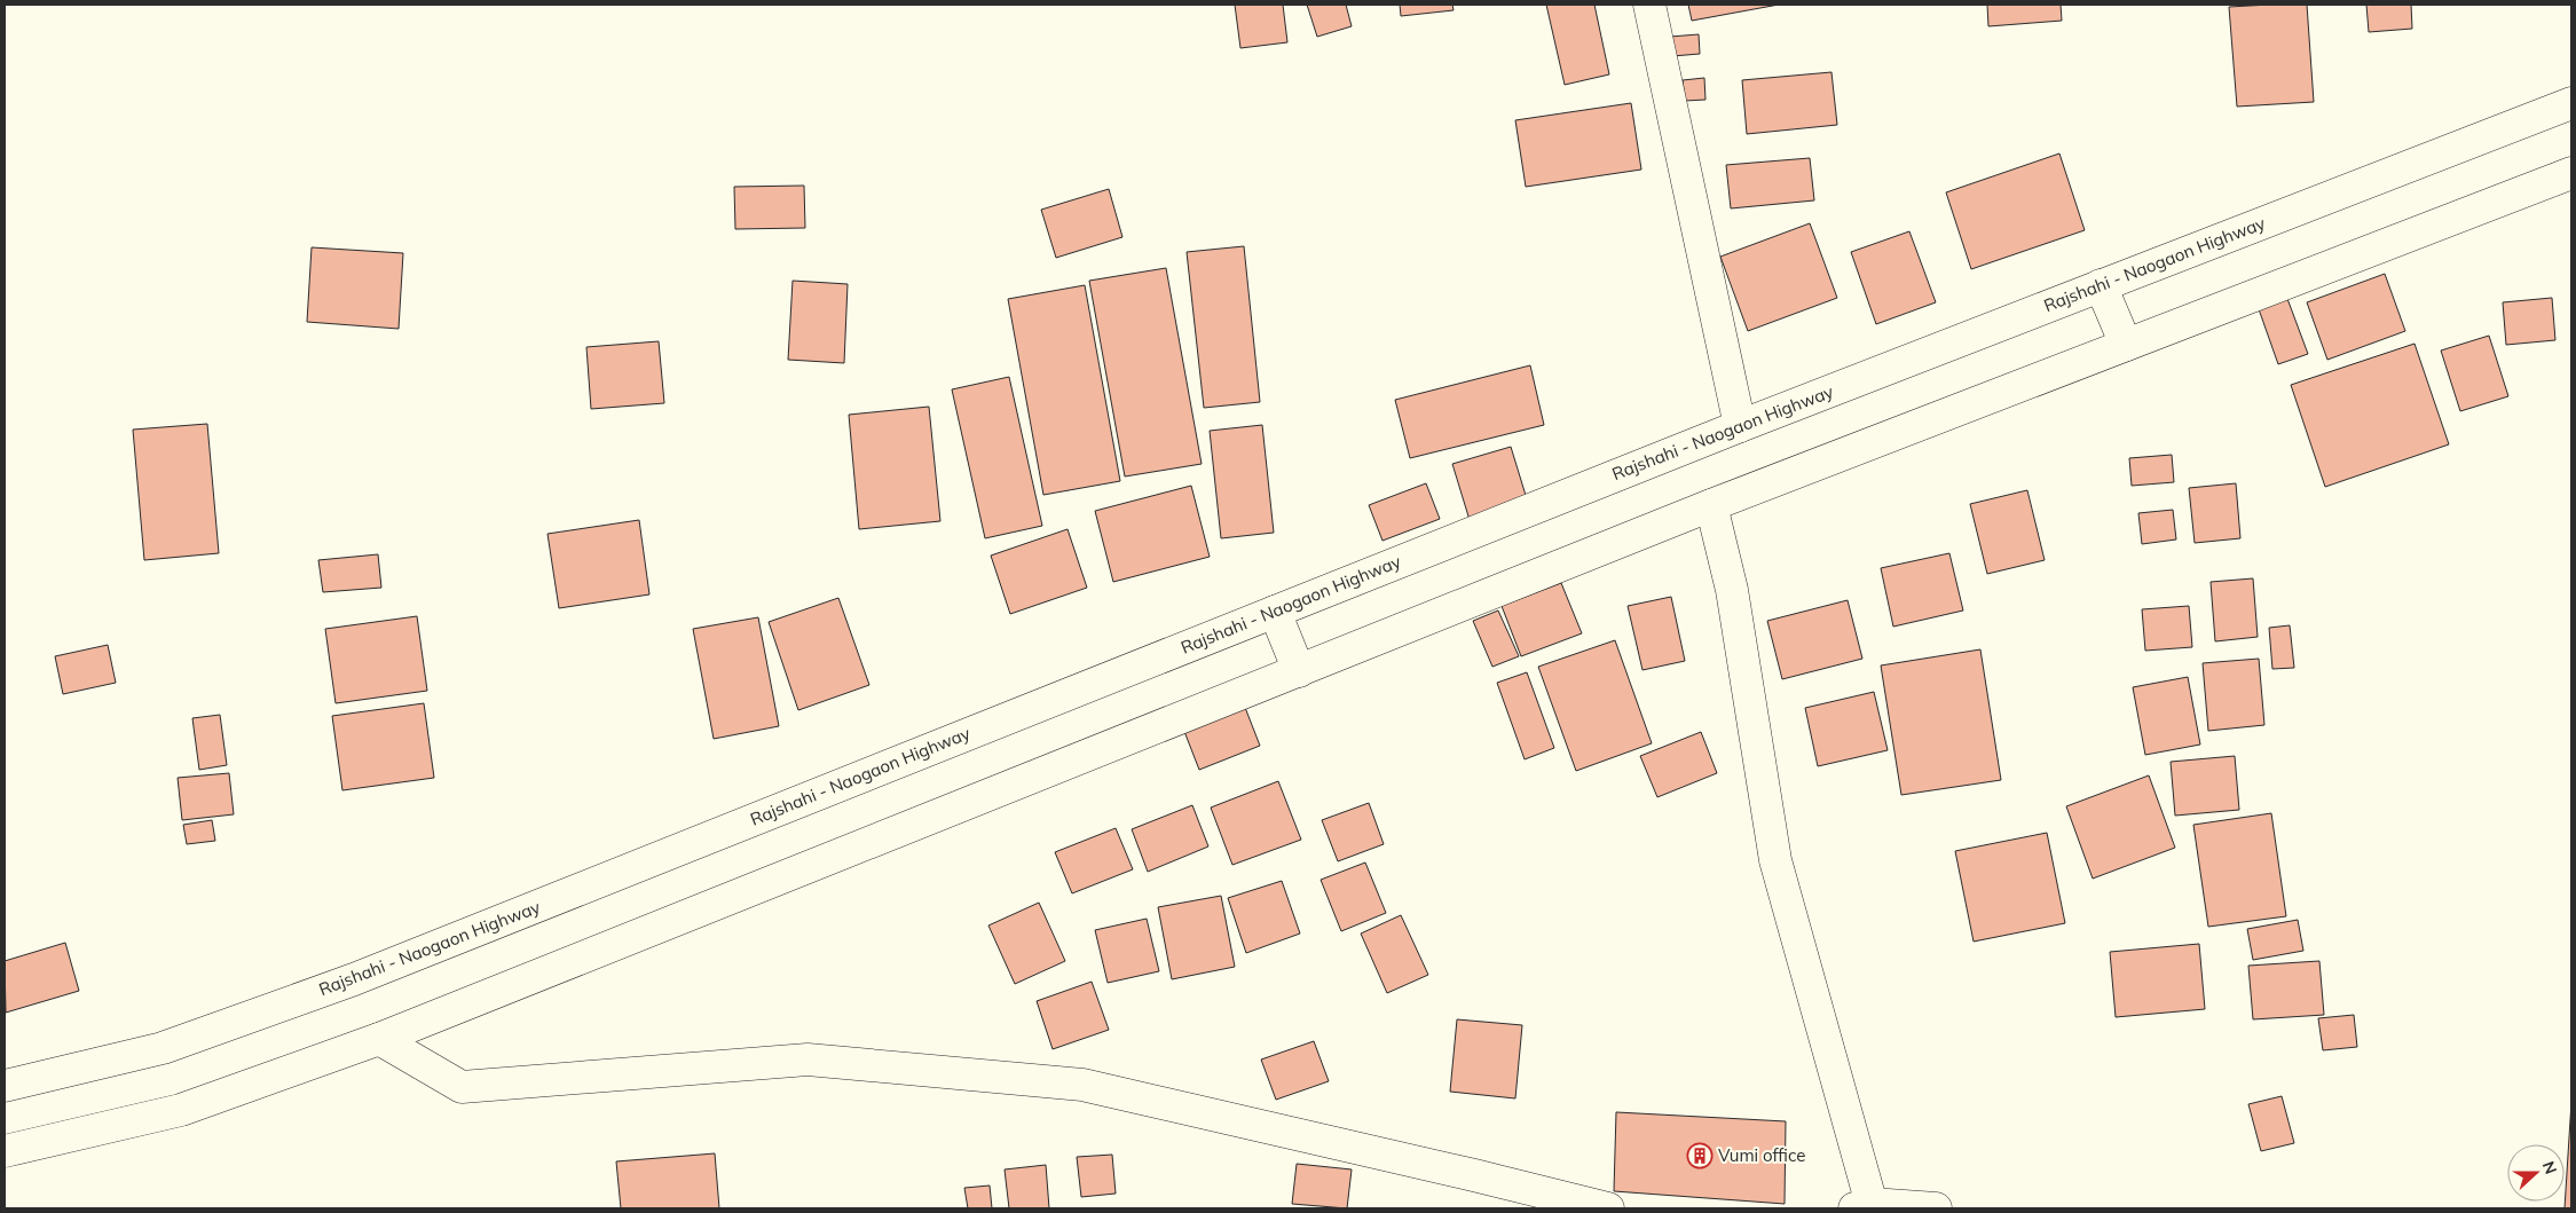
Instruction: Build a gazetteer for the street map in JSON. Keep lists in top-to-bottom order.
{
  "streets": {
    "main road": ["Rajshahi - Naogaon Highway"]
  },
  "places": {
    "building": ["Vumi office"]
  },
  "north": "right"
}
